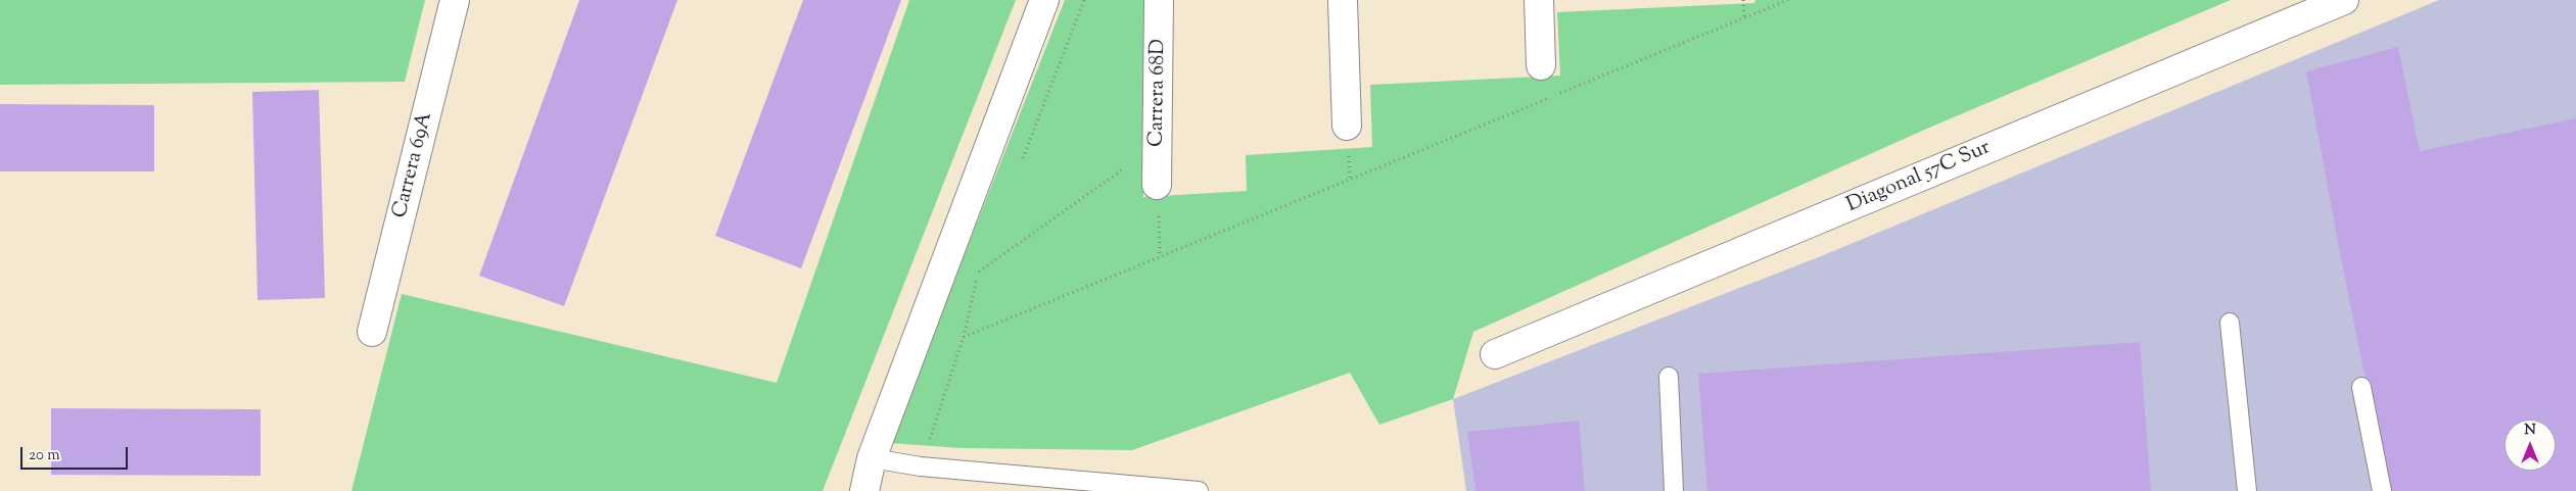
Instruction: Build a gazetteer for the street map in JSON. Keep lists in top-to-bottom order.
{
  "streets": {
    "street": ["Carrera 68D", "Carrera 69A", "Diagonal 57C Sur"]
  },
  "scale_bar": "20 m",
  "north": "top"
}
